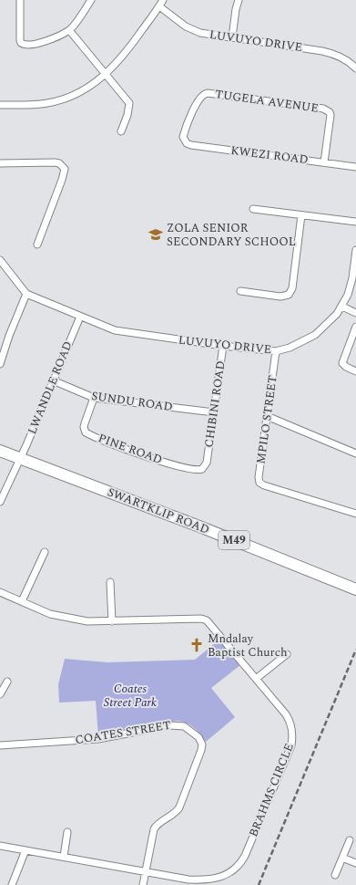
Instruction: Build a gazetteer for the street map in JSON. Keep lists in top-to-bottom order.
{
  "streets": {
    "main road": ["SWARTKLIP ROAD", "M49"],
    "street": [
      "LUVUYO DRIVE",
      "TUGELA AVENUE",
      "KWEZI ROAD",
      "LWANDLE ROAD",
      "SUNDU ROAD",
      "CHIBINI ROAD",
      "MPILO STREET",
      "PINE ROAD",
      "COATES STREET",
      "BRAHMS CIRCLE"
    ]
  },
  "crossings": [
    ["LUVUYO DRIVE", "LWANDLE ROAD"],
    ["LUVUYO DRIVE", "CHIBINI ROAD"],
    ["LUVUYO DRIVE", "MPILO STREET"],
    ["TUGELA AVENUE", "KWEZI ROAD"],
    ["LWANDLE ROAD", "SUNDU ROAD"],
    ["LWANDLE ROAD", "SWARTKLIP ROAD"],
    ["SUNDU ROAD", "CHIBINI ROAD"],
    ["SUNDU ROAD", "PINE ROAD"],
    ["CHIBINI ROAD", "PINE ROAD"],
    ["COATES STREET", "BRAHMS CIRCLE"]
  ],
  "parks": ["Coates Street Park"],
  "places": {
    "school or university": ["ZOLA SENIOR SECONDARY SCHOOL"],
    "church": ["Mndalay Baptist Church"]
  }
}
